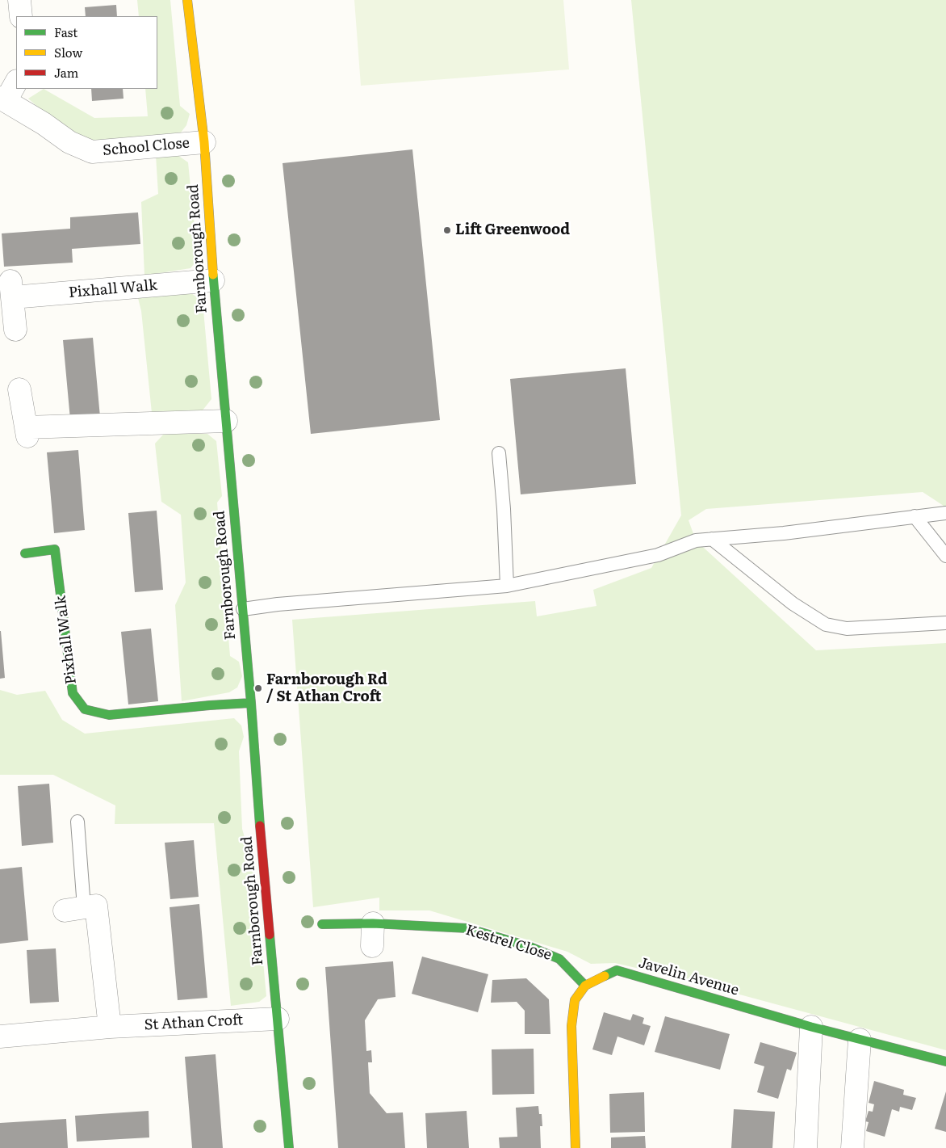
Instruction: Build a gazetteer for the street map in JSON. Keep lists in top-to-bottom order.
{
  "streets": {
    "street": [
      "School Close",
      "Farnborough Road",
      "Pixhall Walk",
      "Kestrel Close",
      "Javelin Avenue",
      "St Athan Croft"
    ]
  },
  "crossings": [
    ["School Close", "Farnborough Road"],
    ["Farnborough Road", "Pixhall Walk"],
    ["Farnborough Road", "St Athan Croft"],
    ["Kestrel Close", "Javelin Avenue"]
  ],
  "places": ["Lift Greenwood", "Farnborough Rd / St Athan Croft"],
  "legend": ["Fast", "Slow", "Jam"]
}
